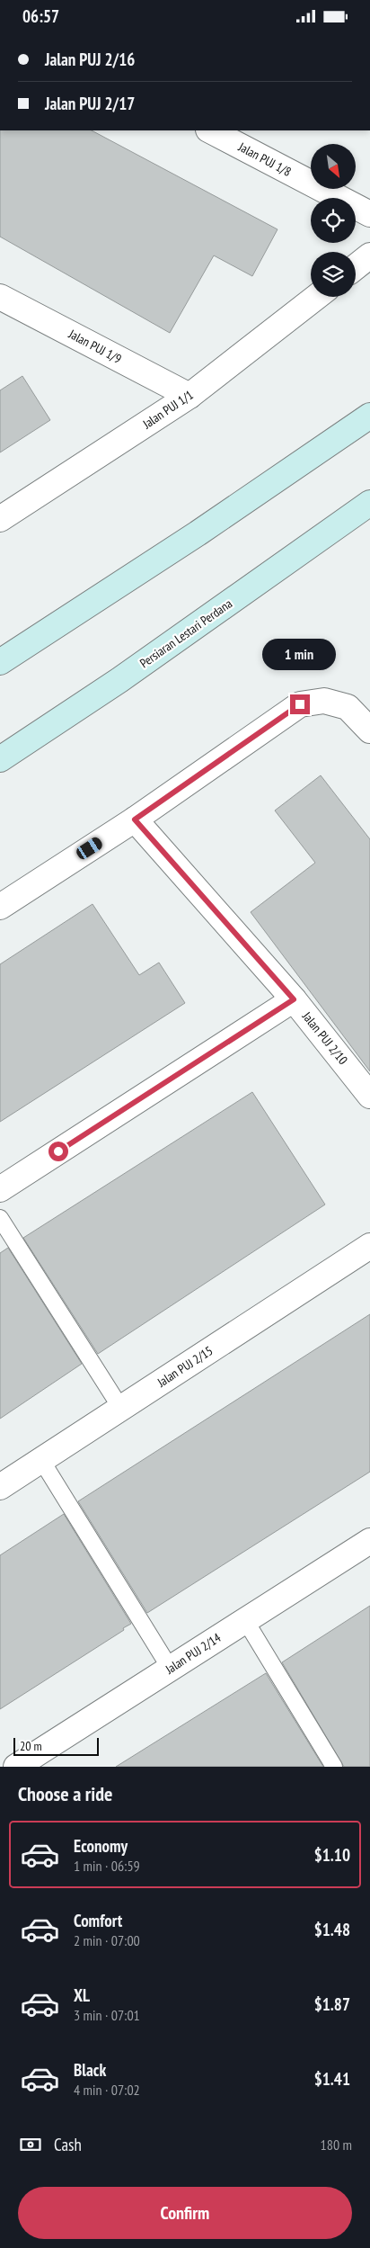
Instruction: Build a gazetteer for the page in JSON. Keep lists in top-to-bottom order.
{
  "streets": {
    "main road": ["Persiaran Lestari Perdana"],
    "street": [
      "Jalan PUJ 1/8",
      "Jalan PUJ 1/9",
      "Jalan PUJ 1/1",
      "Jalan PUJ 2/10",
      "Jalan PUJ 2/15",
      "Jalan PUJ 2/14"
    ]
  },
  "crossings": [
    ["Jalan PUJ 1/9", "Jalan PUJ 1/1"]
  ],
  "scale_bar": "20 m",
  "north": "bottom right",
  "page": {
    "status": "06:57",
    "banner": ["Jalan PUJ 2/16", "Jalan PUJ 2/17"],
    "bubble": "1 min",
    "scale": "20 m",
    "heading": "Choose a ride",
    "list": [
      {
        "name": "Economy",
        "note": "1 min · 06:59",
        "value": "$1.10"
      },
      {
        "name": "Comfort",
        "note": "2 min · 07:00",
        "value": "$1.48"
      },
      {
        "name": "XL",
        "note": "3 min · 07:01",
        "value": "$1.87"
      },
      {
        "name": "Black",
        "note": "4 min · 07:02",
        "value": "$1.41"
      }
    ],
    "pay": ["Cash", "180 m"],
    "buttons": "Confirm"
  }
}
